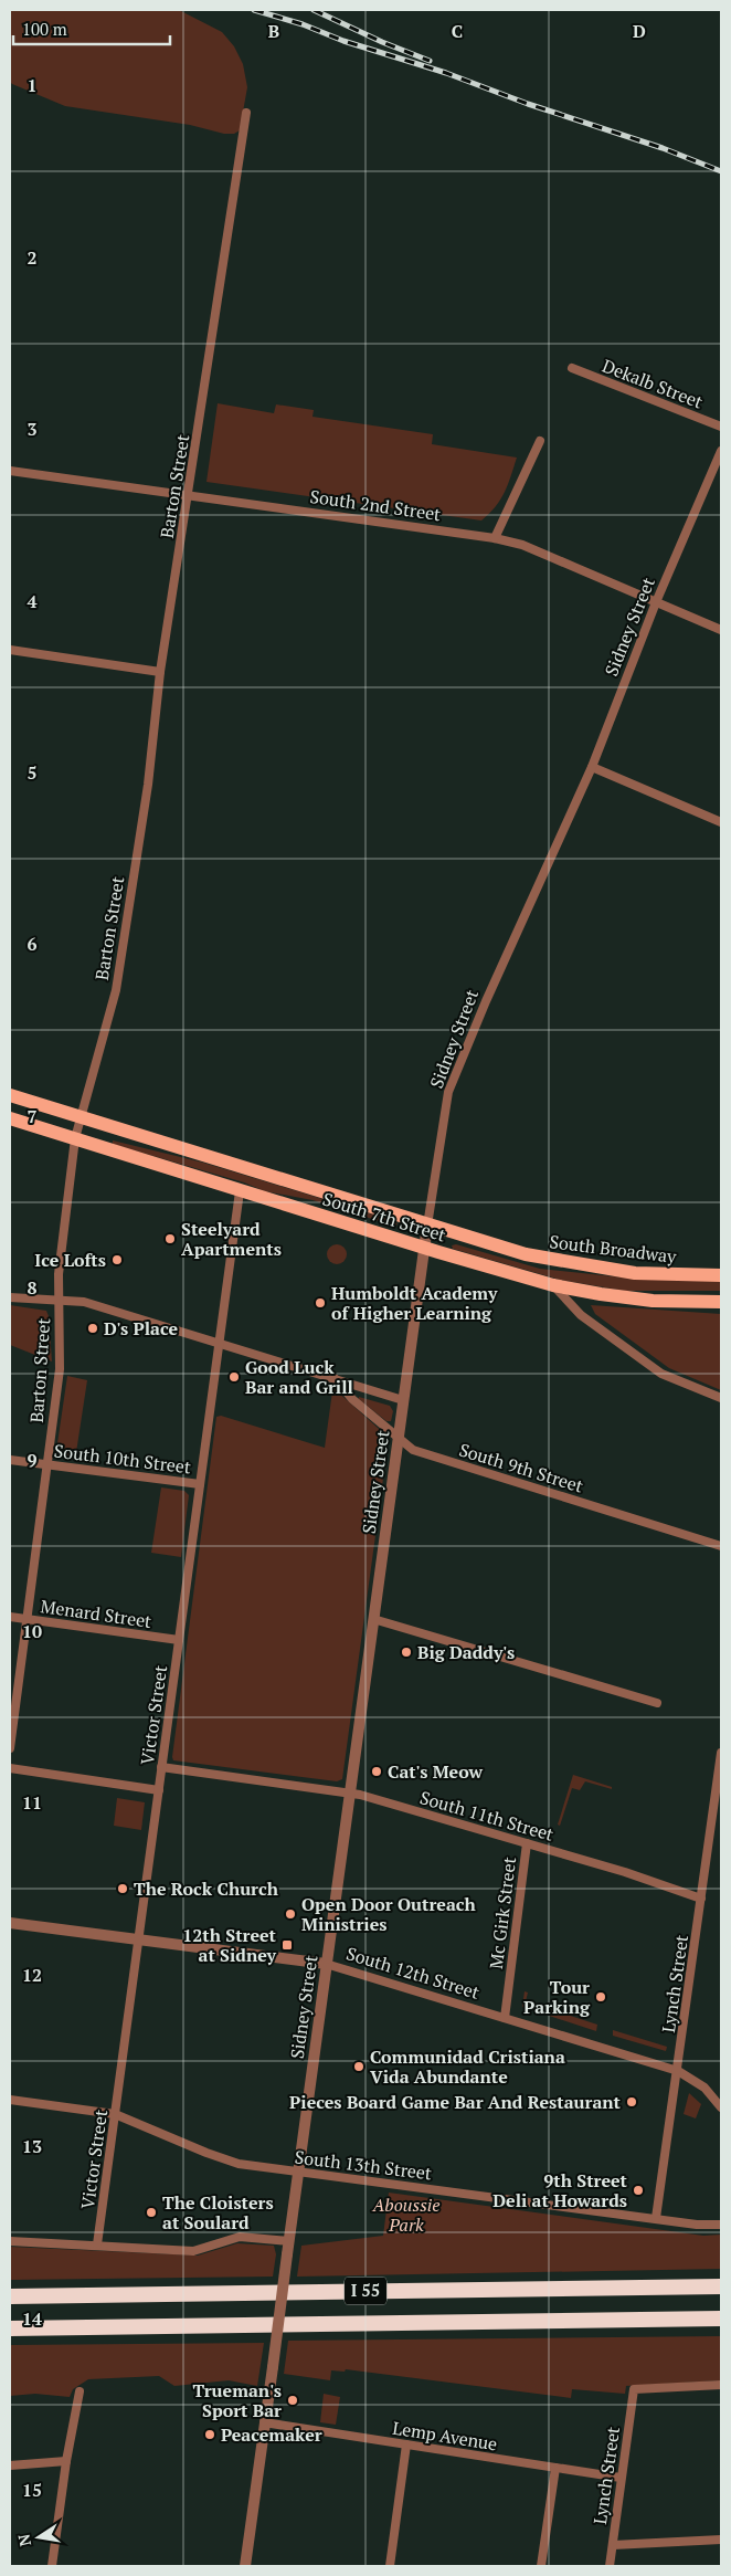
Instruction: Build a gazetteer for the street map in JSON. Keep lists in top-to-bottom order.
{
  "streets": {
    "highway": ["I 55"],
    "main road": ["South 7th Street", "South Broadway"],
    "street": [
      "Dekalb Street",
      "Barton Street",
      "South 2nd Street",
      "Sidney Street",
      "South 10th Street",
      "South 9th Street",
      "Menard Street",
      "Victor Street",
      "South 11th Street",
      "Mc Girk Street",
      "South 12th Street",
      "Lynch Street",
      "South 13th Street",
      "Lemp Avenue"
    ]
  },
  "crossings": [
    ["Barton Street", "South 2nd Street"],
    ["Barton Street", "South 7th Street"],
    ["Barton Street", "South 10th Street"],
    ["Barton Street", "Menard Street"],
    ["South 2nd Street", "Sidney Street"],
    ["Sidney Street", "South 7th Street"],
    ["Sidney Street", "South 9th Street"],
    ["Sidney Street", "South 11th Street"],
    ["Sidney Street", "South 12th Street"],
    ["Sidney Street", "South 13th Street"],
    ["Sidney Street", "Lemp Avenue"],
    ["South 7th Street", "South Broadway"],
    ["South 7th Street", "Victor Street"],
    ["South 10th Street", "Victor Street"],
    ["Menard Street", "Victor Street"],
    ["Victor Street", "South 11th Street"],
    ["Victor Street", "South 12th Street"],
    ["Victor Street", "South 13th Street"],
    ["South 11th Street", "Mc Girk Street"],
    ["South 11th Street", "Lynch Street"],
    ["Mc Girk Street", "South 12th Street"],
    ["South 12th Street", "Lynch Street"],
    ["Lynch Street", "South 13th Street"],
    ["Lynch Street", "Lemp Avenue"]
  ],
  "parks": ["Aboussie Park"],
  "places": {
    "other": [
      "Steelyard Apartments",
      "Ice Lofts",
      "Humboldt Academy of Higher Learning",
      "D's Place",
      "Good Luck Bar and Grill",
      "Big Daddy's",
      "Cat's Meow",
      "The Rock Church",
      "Open Door Outreach Ministries",
      "Tour Parking",
      "Communidad Cristiana Vida Abundante",
      "Pieces Board Game Bar And Restaurant",
      "9th Street Deli at Howards",
      "The Cloisters at Soulard",
      "Trueman's Sport Bar",
      "Peacemaker"
    ],
    "transit": ["12th Street at Sidney"]
  },
  "scale_bar": "100 m",
  "north": "left",
  "grid": {
    "columns": ["B", "C", "D"],
    "rows": [
      "1",
      "2",
      "3",
      "4",
      "5",
      "6",
      "7",
      "8",
      "9",
      "10",
      "11",
      "12",
      "13",
      "14",
      "15"
    ]
  }
}
